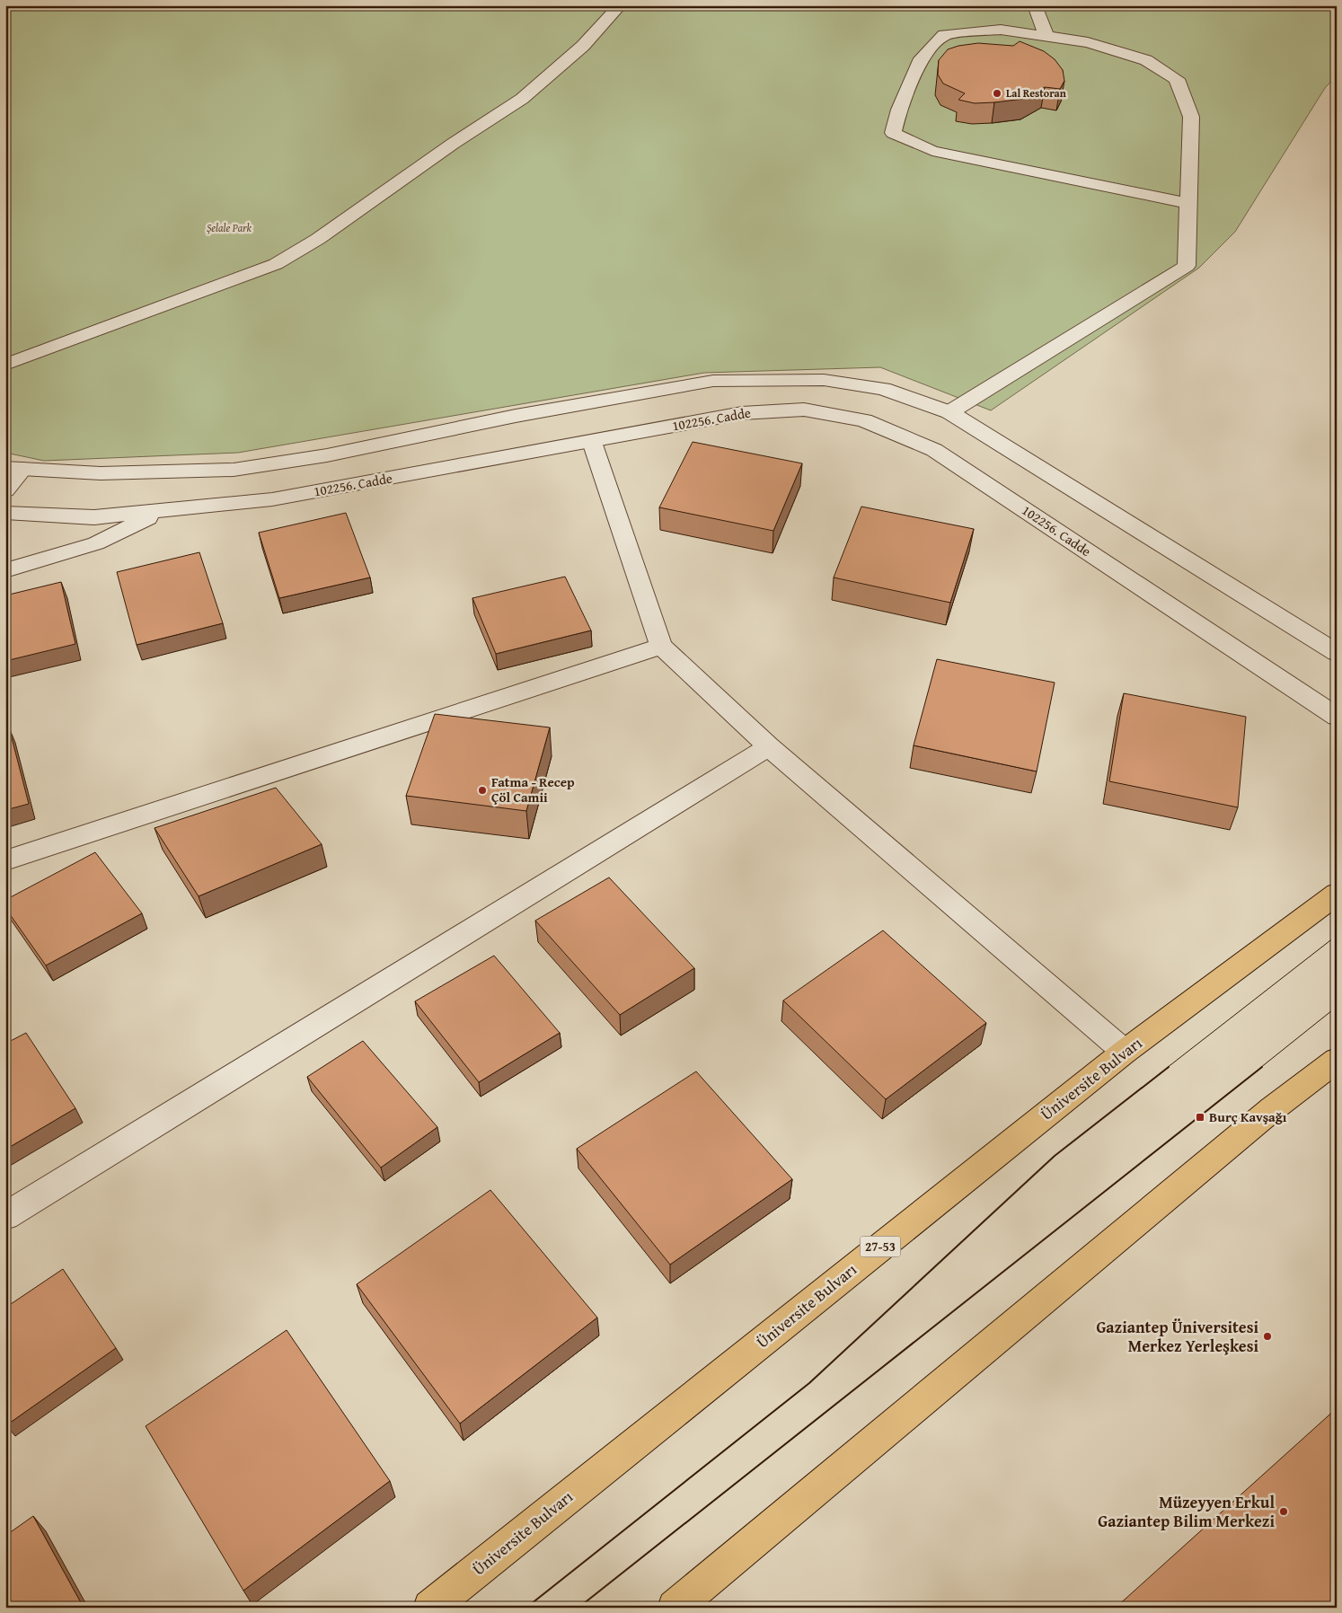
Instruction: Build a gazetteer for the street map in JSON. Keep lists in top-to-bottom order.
{
  "streets": {
    "main road": ["Üniversite Bulvarı", "27-53"],
    "street": ["102256. Cadde"]
  },
  "parks": ["Şelale Park"],
  "places": {
    "other": [
      "Lal Restoran",
      "Fatma - Recep Çöl Camii",
      "Gaziantep Üniversitesi Merkez Yerleşkesi",
      "Müzeyyen Erkul Gaziantep Bilim Merkezi"
    ],
    "transit": ["Burç Kavşağı"]
  }
}
